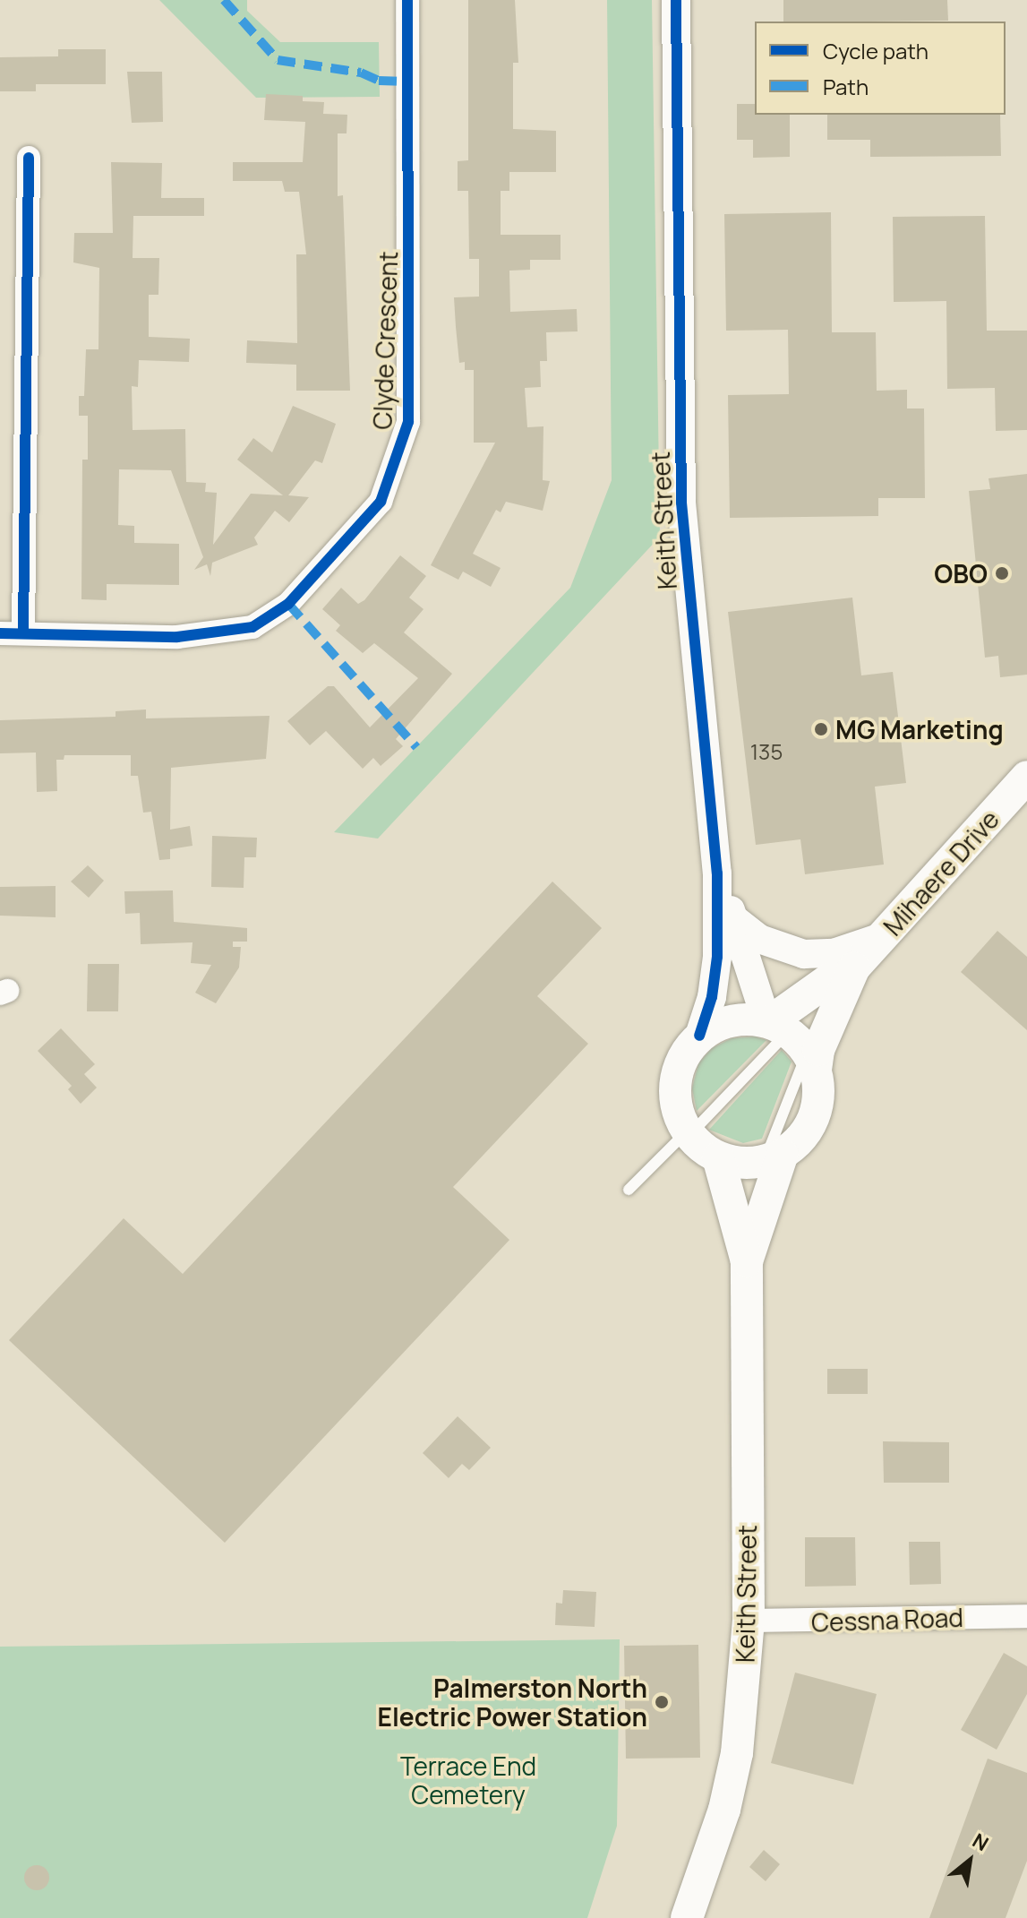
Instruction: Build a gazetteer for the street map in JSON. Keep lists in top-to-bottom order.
{
  "streets": {
    "main road": ["Keith Street", "Mihaere Drive"],
    "street": ["Clyde Crescent", "Cessna Road"]
  },
  "crossings": [
    ["Keith Street", "Mihaere Drive"],
    ["Keith Street", "Cessna Road"]
  ],
  "parks": ["Terrace End Cemetery"],
  "places": ["OBO", "MG Marketing", "Palmerston North Electric Power Station"],
  "house_numbers": ["135"],
  "legend": ["Cycle path", "Path"],
  "north": "top right"
}
